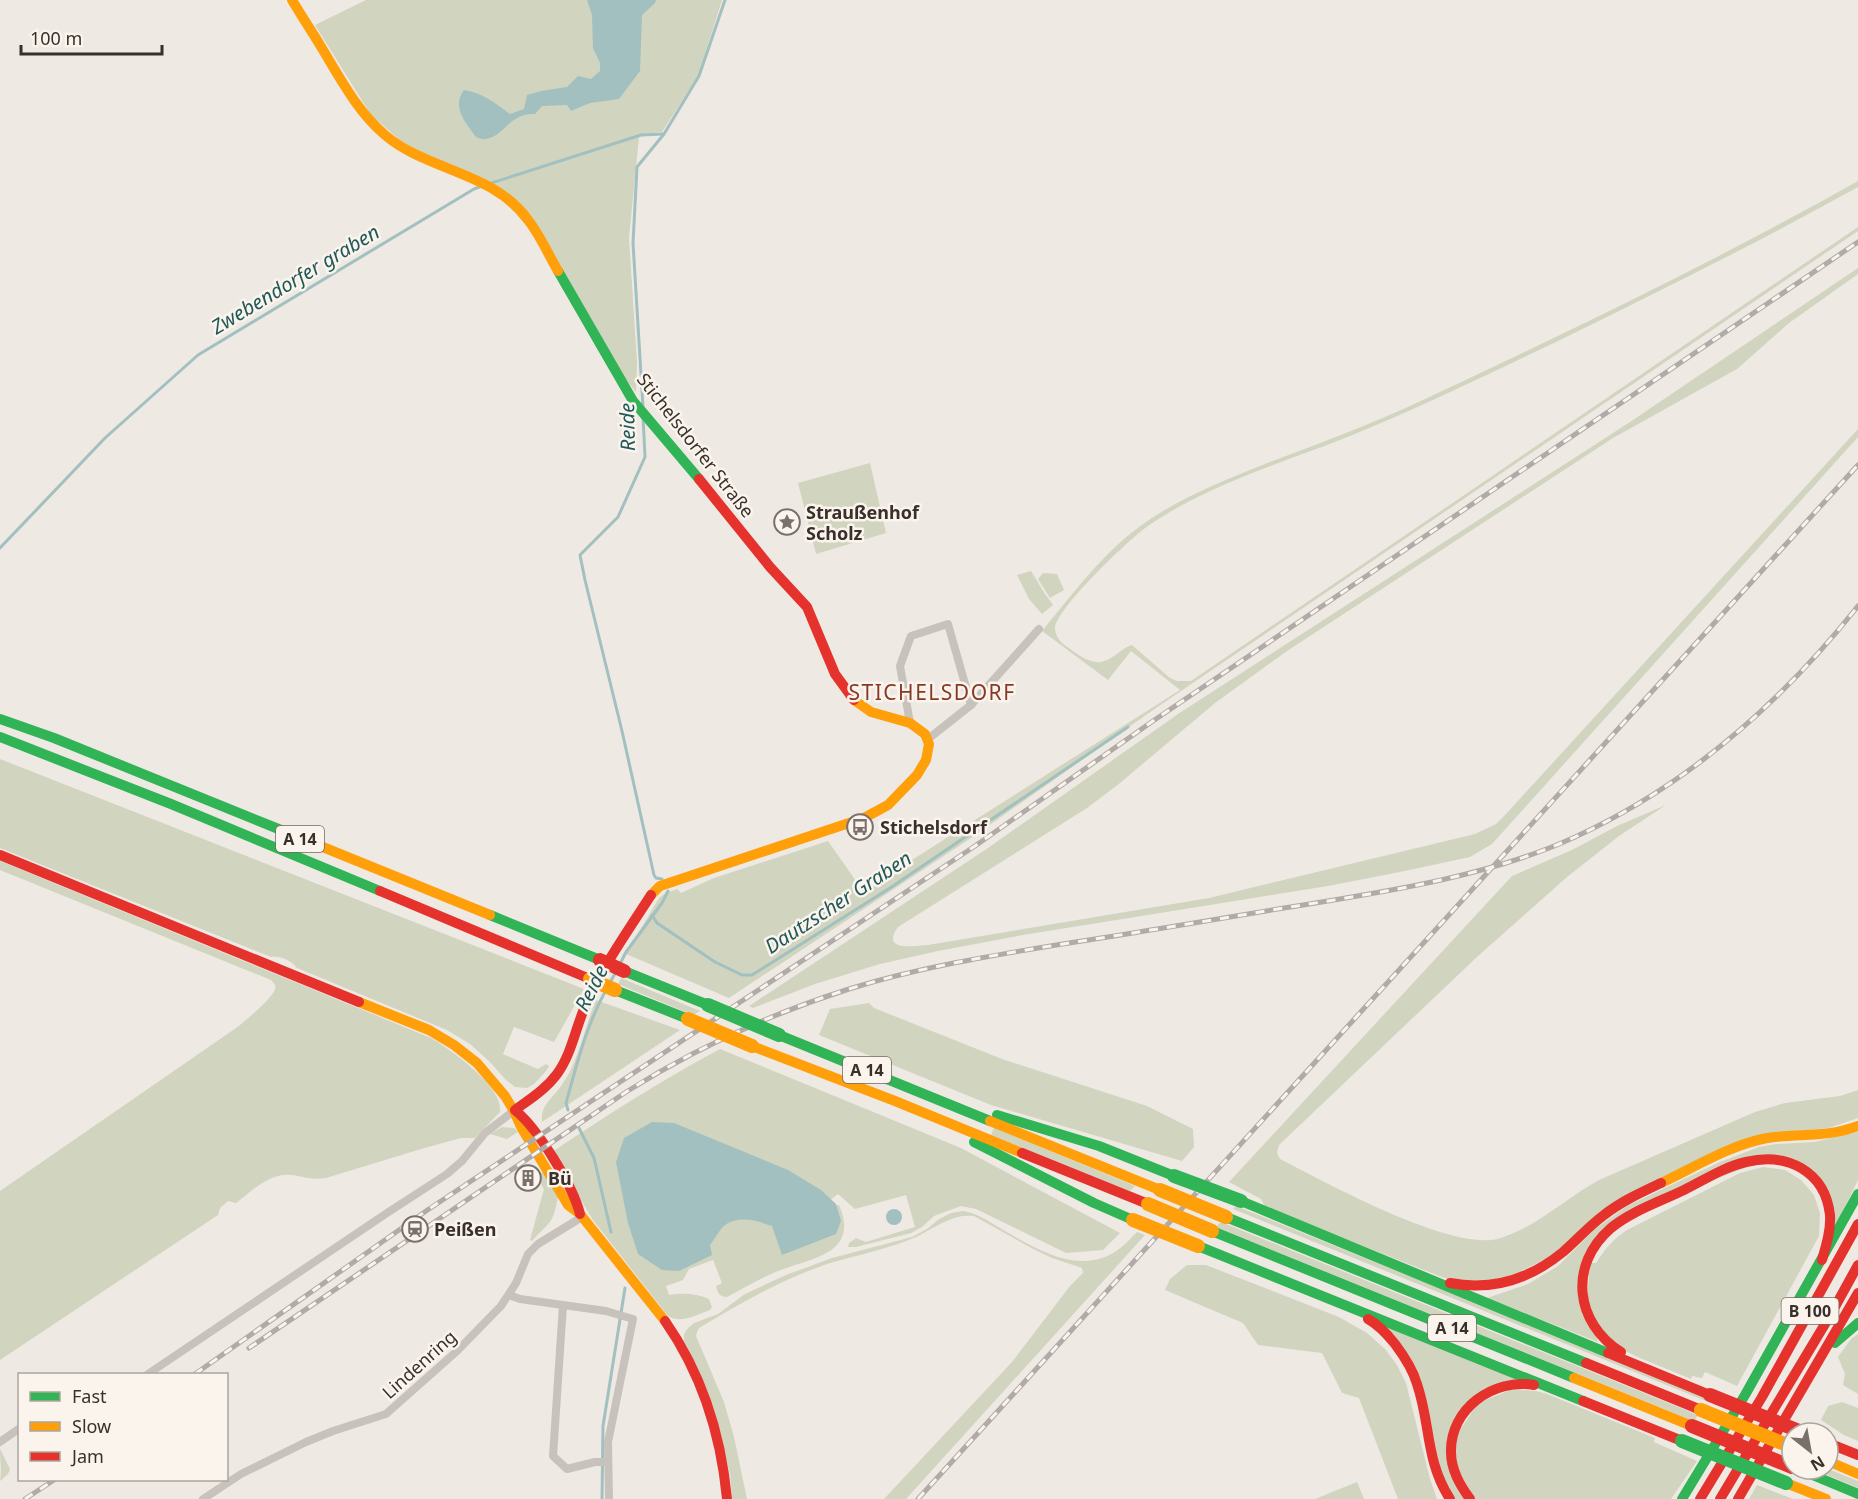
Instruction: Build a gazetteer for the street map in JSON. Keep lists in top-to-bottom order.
{
  "streets": {
    "main road": ["Stichelsdorfer Straße", "A 14", "B 100"],
    "street": ["Lindenring"]
  },
  "districts": ["STICHELSDORF"],
  "water": ["Zwebendorfer graben", "Reide", "Dautzscher Graben"],
  "places": {
    "place": ["Straußenhof Scholz"],
    "bus stop": ["Stichelsdorf"],
    "building": ["Bü"],
    "station": ["Peißen"]
  },
  "legend": ["Fast", "Slow", "Jam"],
  "scale_bar": "100 m",
  "north": "bottom right"
}
